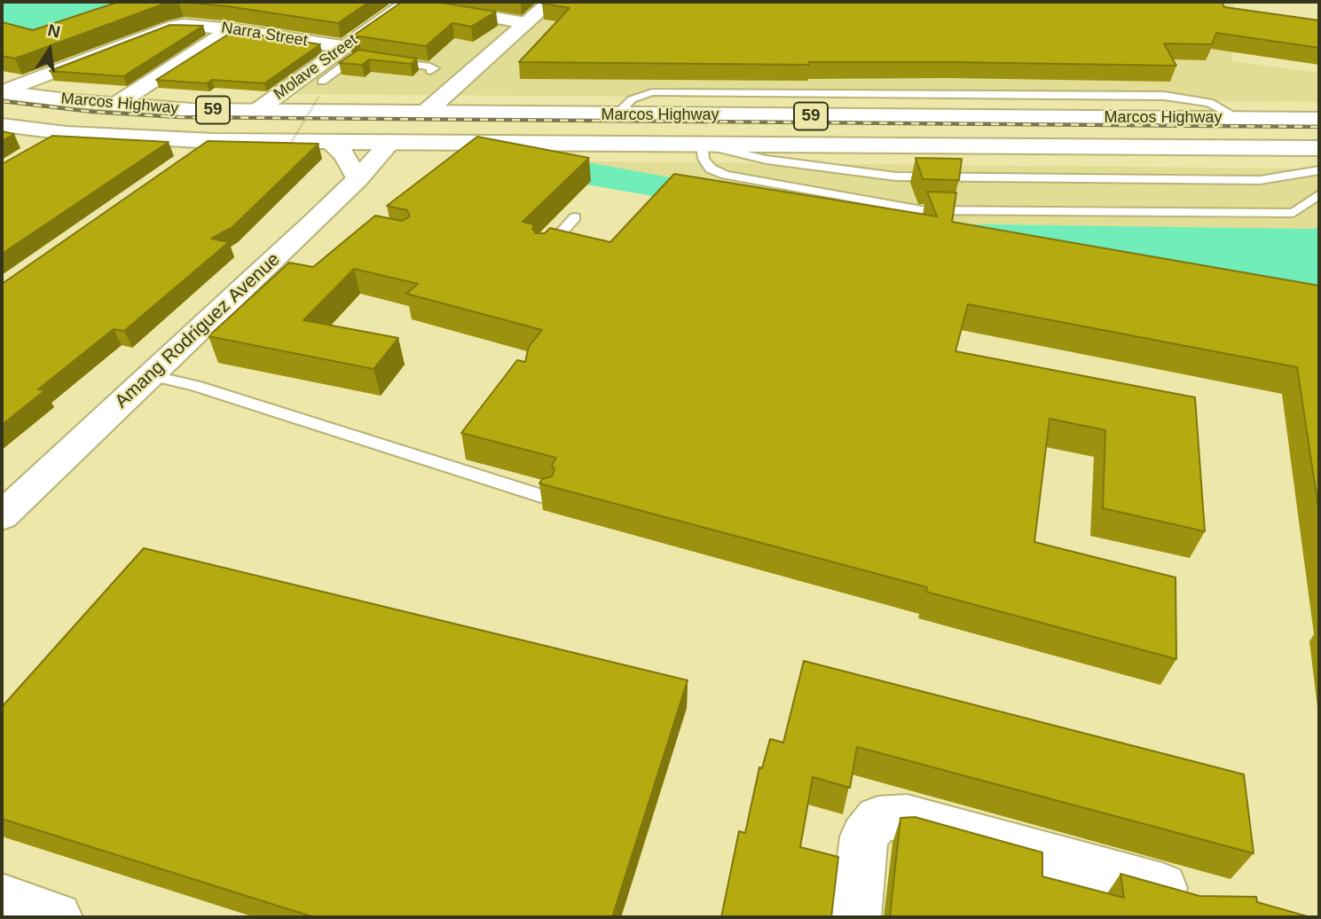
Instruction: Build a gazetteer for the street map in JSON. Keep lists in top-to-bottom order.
{
  "streets": {
    "main road": [
      "Narra Street",
      "Molave Street",
      "Marcos Highway",
      "59",
      "Amang Rodriguez Avenue"
    ]
  },
  "crossings": [
    ["Narra Street", "Molave Street"],
    ["Narra Street", "Marcos Highway"],
    ["Molave Street", "Marcos Highway"],
    ["Marcos Highway", "Amang Rodriguez Avenue"]
  ],
  "north": "top"
}
